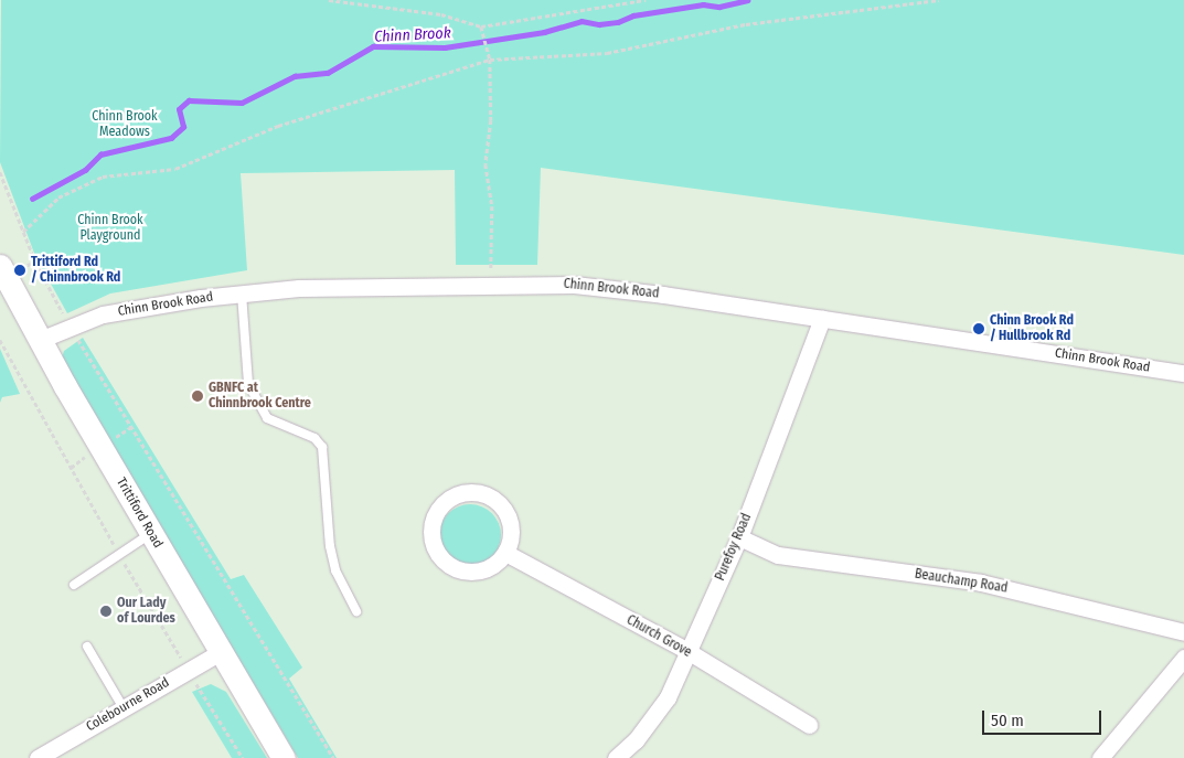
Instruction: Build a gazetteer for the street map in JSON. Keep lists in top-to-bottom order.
{
  "streets": {
    "street": [
      "Chinn Brook Road",
      "Trittiford Road",
      "Purefoy Road",
      "Beauchamp Road",
      "Church Grove",
      "Colebourne Road"
    ]
  },
  "crossings": [
    ["Chinn Brook Road", "Trittiford Road"],
    ["Chinn Brook Road", "Purefoy Road"],
    ["Trittiford Road", "Colebourne Road"],
    ["Purefoy Road", "Beauchamp Road"],
    ["Purefoy Road", "Church Grove"]
  ],
  "water": ["Chinn Brook"],
  "parks": ["Chinn Brook Meadows", "Chinn Brook Playground"],
  "places": [
    "Trittiford Rd / Chinnbrook Rd",
    "Chinn Brook Rd / Hullbrook Rd",
    "GBNFC at Chinnbrook Centre",
    "Our Lady of Lourdes"
  ],
  "scale_bar": "50 m"
}
